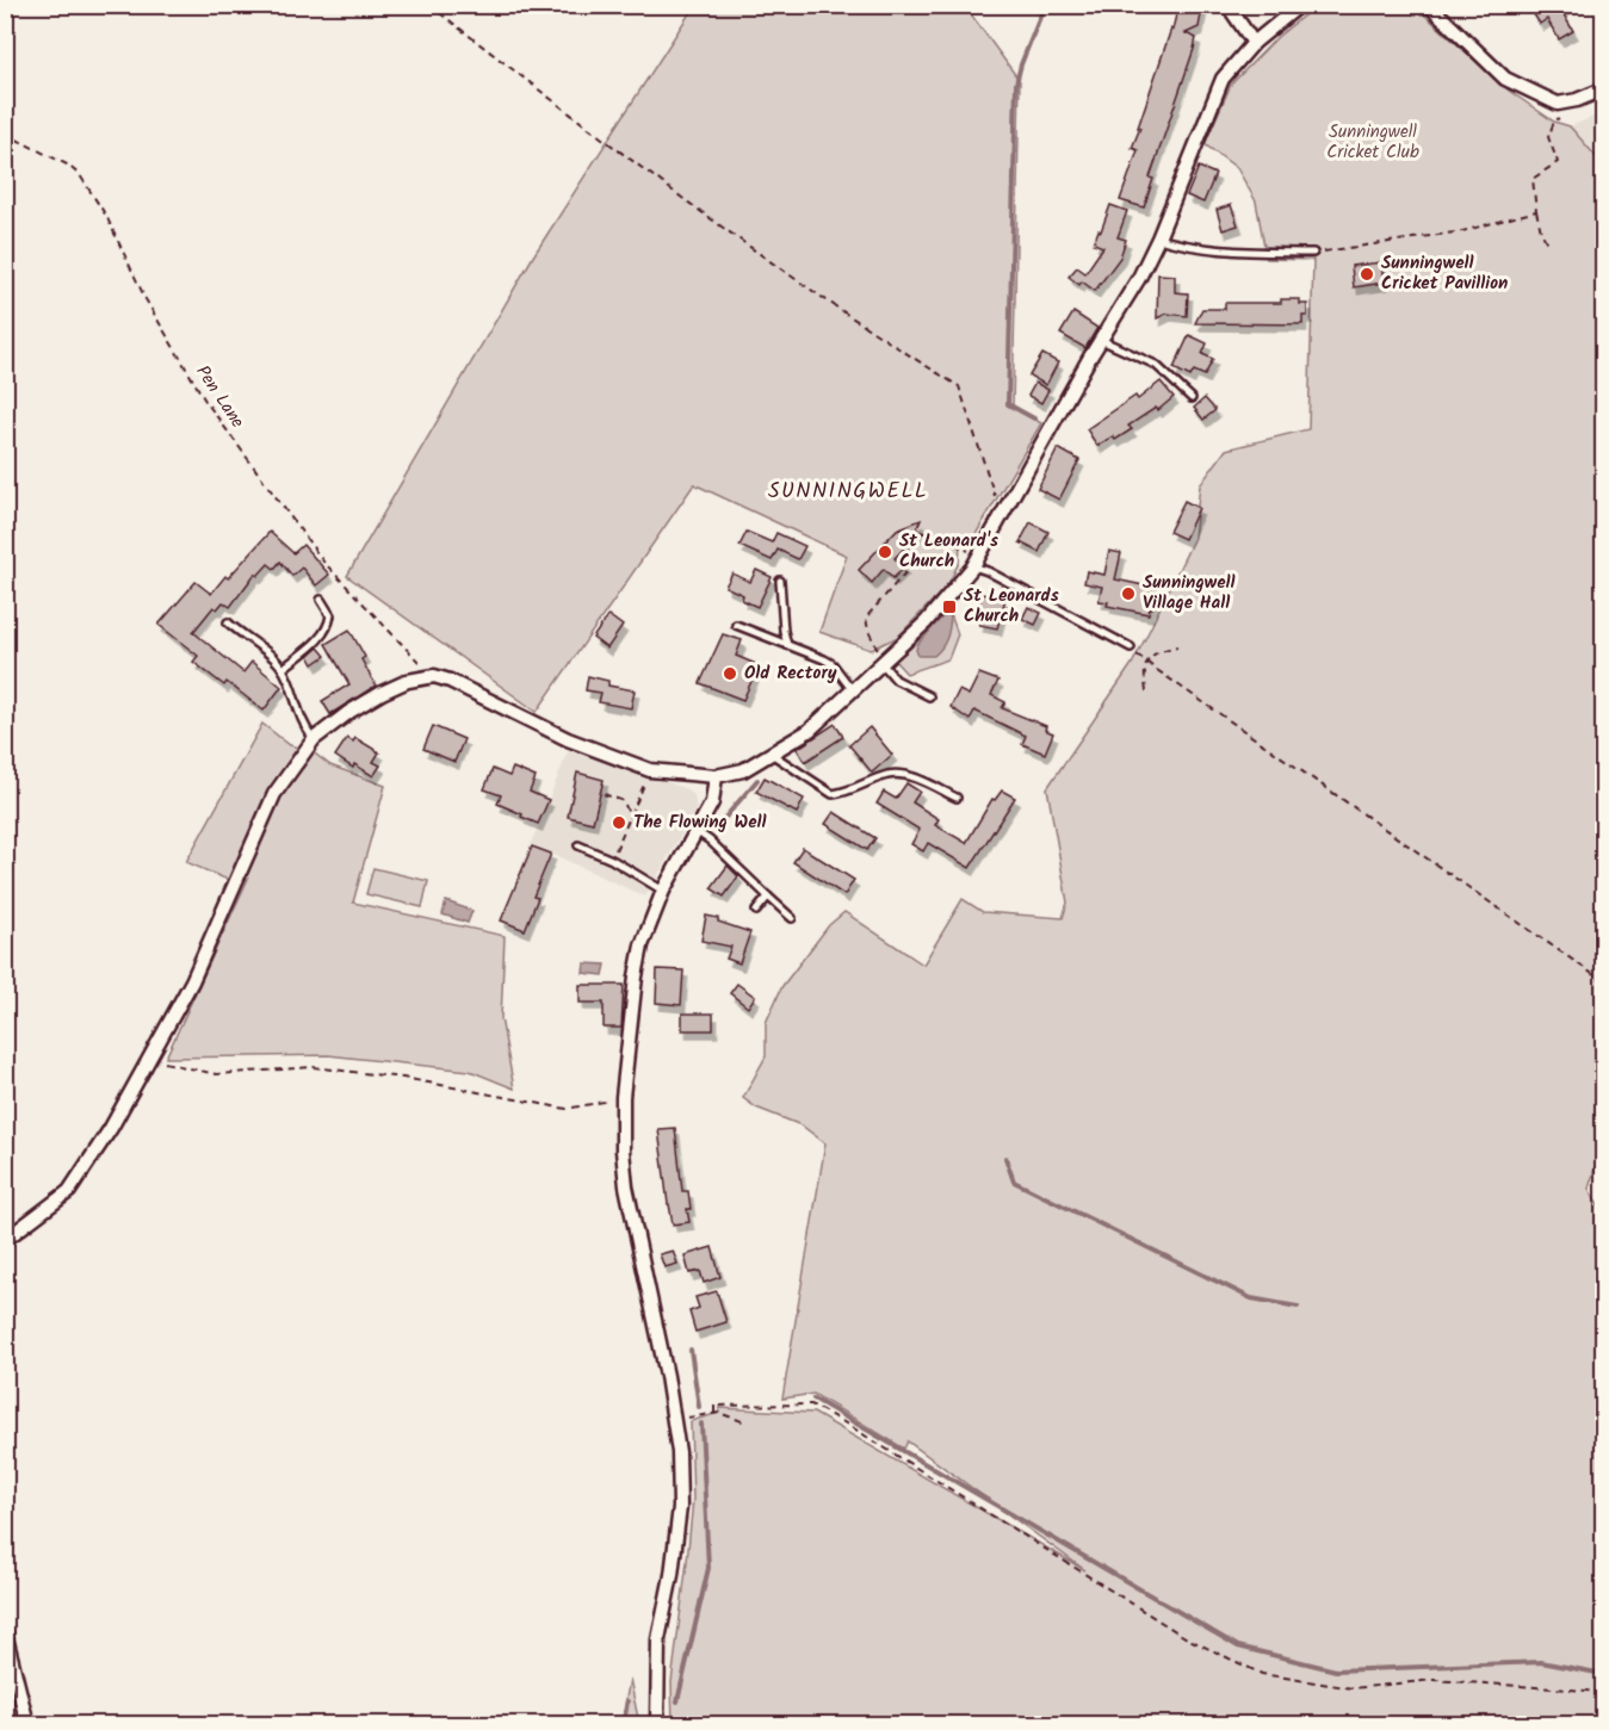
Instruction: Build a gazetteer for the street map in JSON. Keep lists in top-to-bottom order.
{
  "streets": {
    "path": ["Pen Lane"]
  },
  "districts": ["SUNNINGWELL"],
  "parks": ["Sunningwell Cricket Club"],
  "places": {
    "other": [
      "Sunningwell Cricket Pavillion",
      "St Leonard's Church",
      "Sunningwell Village Hall",
      "Old Rectory",
      "The Flowing Well"
    ],
    "transit": ["St Leonards Church"]
  }
}
